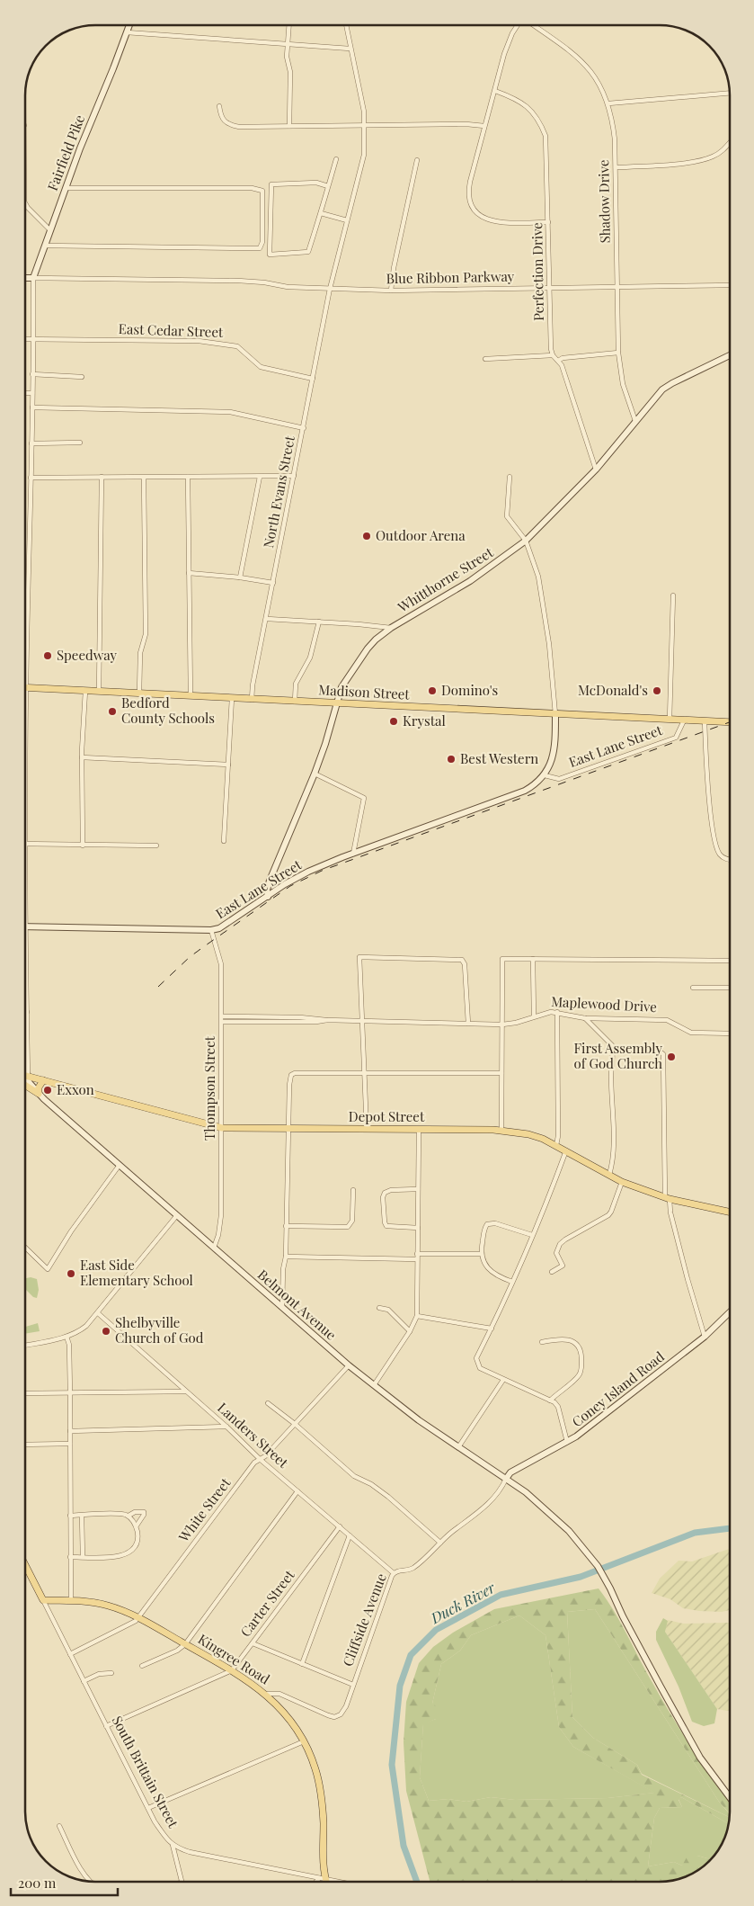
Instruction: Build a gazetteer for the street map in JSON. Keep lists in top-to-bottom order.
{
  "streets": {
    "main road": [
      "Madison Street",
      "Depot Street",
      "Kingree Road",
      "South Brittain Street"
    ],
    "street": [
      "Fairfield Pike",
      "Shadow Drive",
      "Perfection Drive",
      "Blue Ribbon Parkway",
      "East Cedar Street",
      "North Evans Street",
      "Whitthorne Street",
      "East Lane Street",
      "Maplewood Drive",
      "Thompson Street",
      "Belmont Avenue",
      "Coney Island Road",
      "Landers Street",
      "White Street",
      "Carter Street",
      "Cliffside Avenue"
    ]
  },
  "crossings": [
    ["Fairfield Pike", "Blue Ribbon Parkway"],
    ["Shadow Drive", "Blue Ribbon Parkway"],
    ["Shadow Drive", "Whitthorne Street"],
    ["Perfection Drive", "Blue Ribbon Parkway"],
    ["Blue Ribbon Parkway", "North Evans Street"],
    ["East Cedar Street", "North Evans Street"],
    ["North Evans Street", "Madison Street"],
    ["Whitthorne Street", "Madison Street"],
    ["Whitthorne Street", "East Lane Street"],
    ["Madison Street", "East Lane Street"],
    ["East Lane Street", "Thompson Street"],
    ["Maplewood Drive", "Thompson Street"],
    ["Thompson Street", "Depot Street"],
    ["Thompson Street", "Belmont Avenue"],
    ["Depot Street", "Belmont Avenue"],
    ["Belmont Avenue", "Coney Island Road"],
    ["Belmont Avenue", "White Street"],
    ["Belmont Avenue", "Cliffside Avenue"],
    ["Coney Island Road", "Cliffside Avenue"],
    ["Landers Street", "White Street"],
    ["Landers Street", "Carter Street"],
    ["Landers Street", "Cliffside Avenue"],
    ["White Street", "Kingree Road"],
    ["White Street", "South Brittain Street"],
    ["Carter Street", "Kingree Road"],
    ["Carter Street", "South Brittain Street"],
    ["Cliffside Avenue", "Kingree Road"],
    ["Kingree Road", "South Brittain Street"]
  ],
  "water": ["Duck River"],
  "places": [
    "Outdoor Arena",
    "Speedway",
    "Domino's",
    "McDonald's",
    "Bedford County Schools",
    "Krystal",
    "Best Western",
    "First Assembly of God Church",
    "Exxon",
    "East Side Elementary School",
    "Shelbyville Church of God"
  ],
  "scale_bar": "200 m"
}
